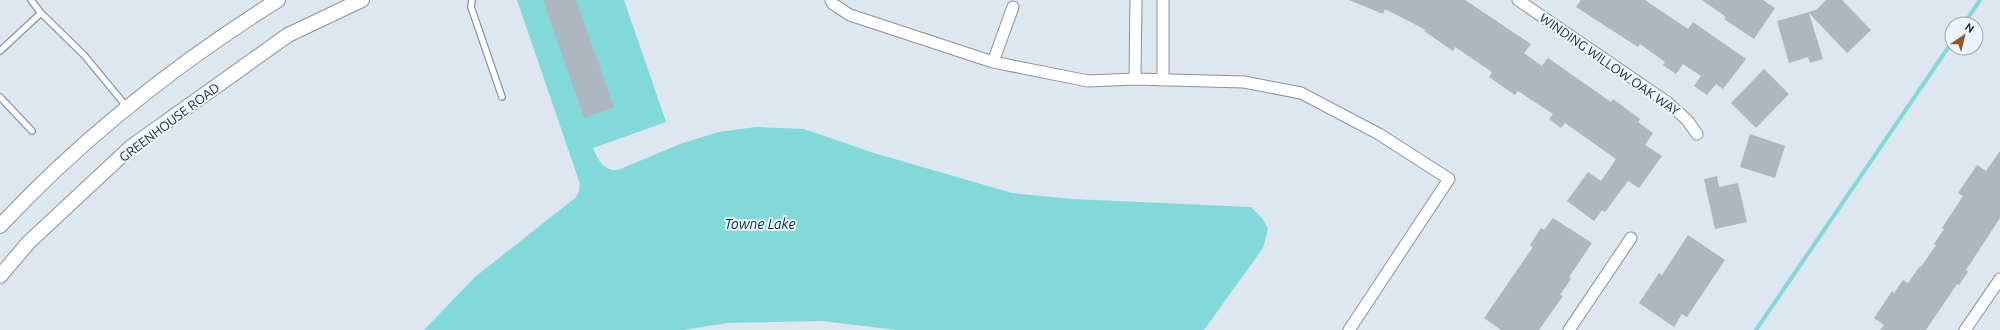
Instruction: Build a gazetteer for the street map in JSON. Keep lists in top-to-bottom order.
{
  "streets": {
    "street": ["WINDING WILLOW OAK WAY", "GREENHOUSE ROAD"]
  },
  "water": ["Towne Lake"],
  "north": "top right"
}
